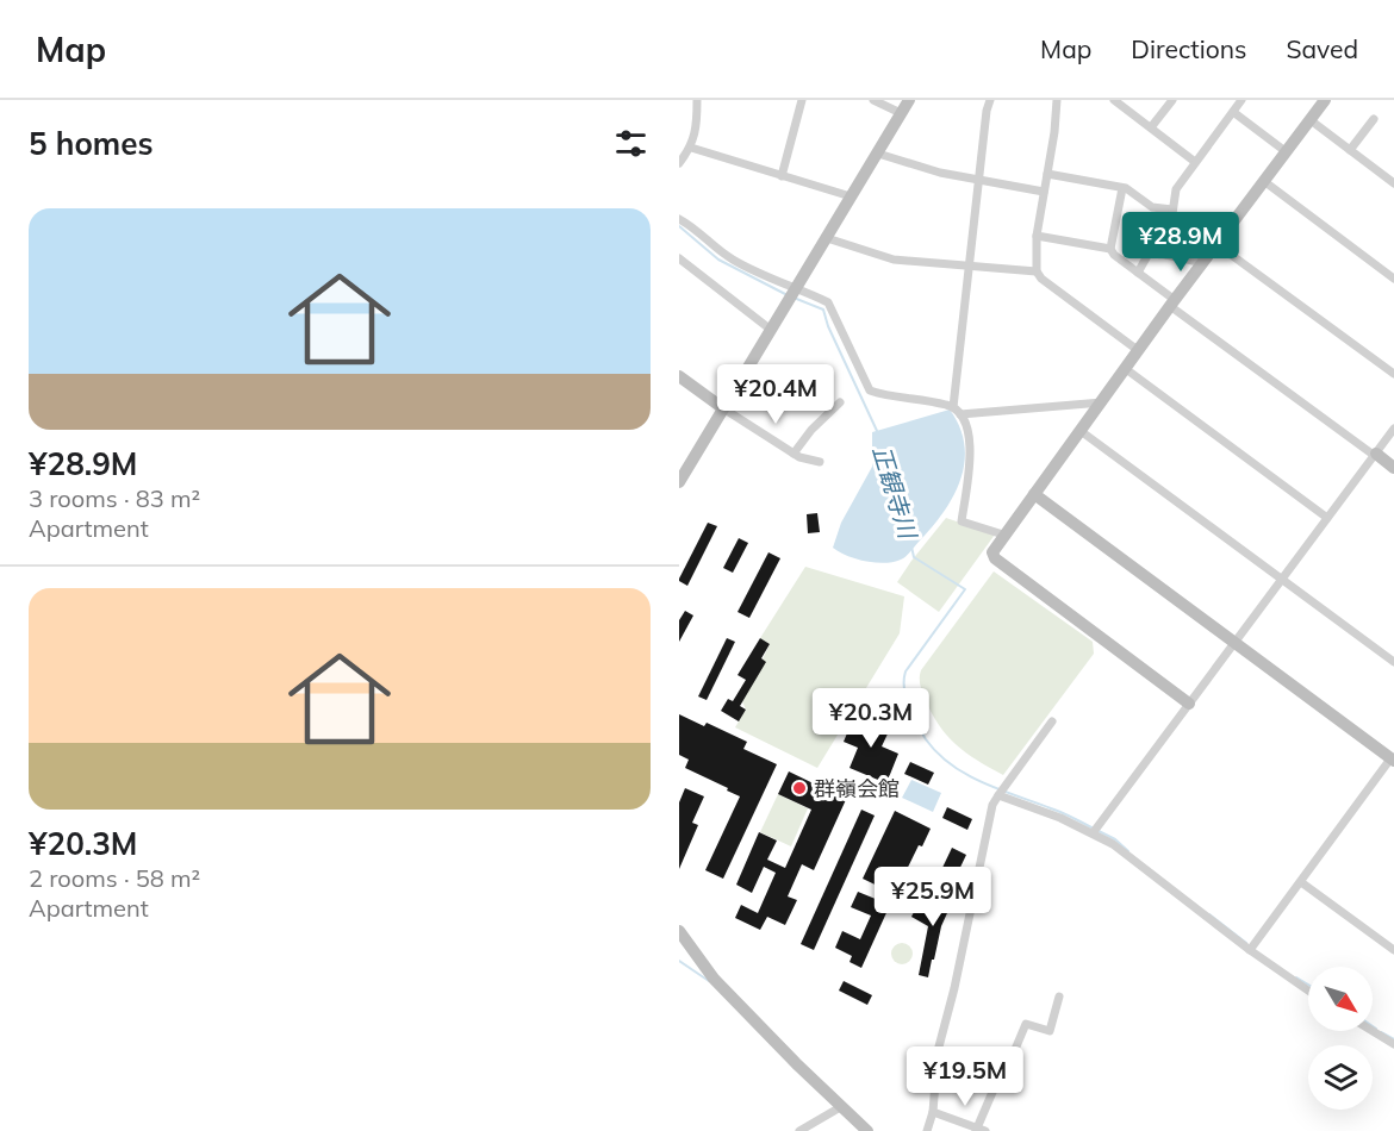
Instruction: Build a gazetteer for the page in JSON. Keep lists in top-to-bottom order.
{
  "water": ["正観寺川"],
  "places": ["群嶺会館"],
  "north": "bottom right",
  "page": {
    "header": "Map",
    "nav": ["Map", "Directions", "Saved"],
    "heading": "5 homes",
    "list": [
      {
        "name": "¥28.9M",
        "note": "3 rooms · 83 m² · Apartment"
      },
      {
        "name": "¥20.3M",
        "note": "2 rooms · 58 m² · Apartment"
      }
    ],
    "price": [
      "¥28.9M",
      "¥20.4M",
      "¥20.3M",
      "¥25.9M",
      "¥19.5M"
    ]
  }
}
